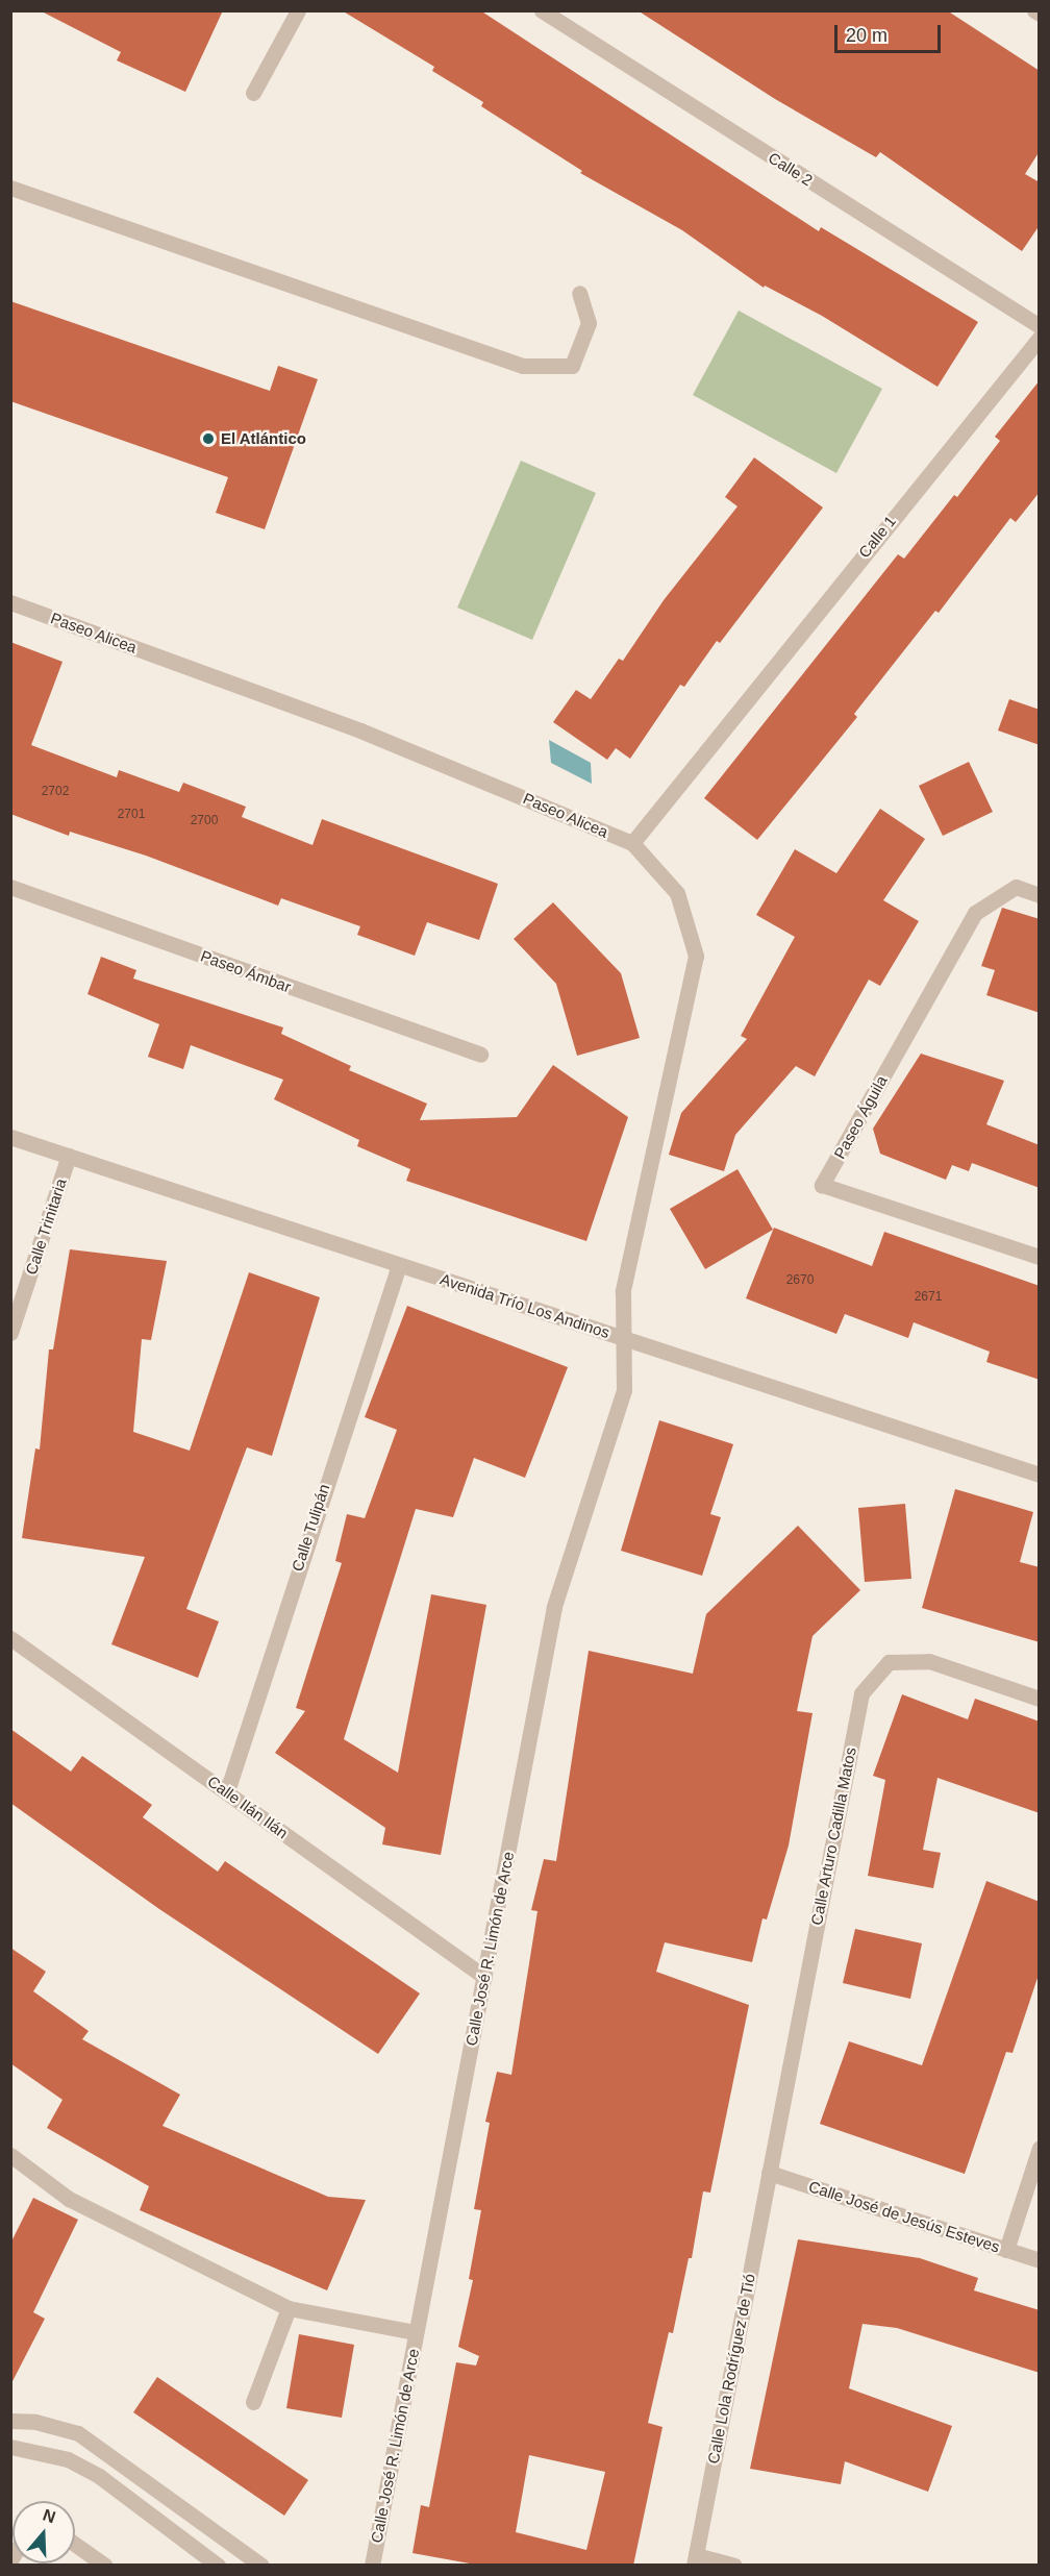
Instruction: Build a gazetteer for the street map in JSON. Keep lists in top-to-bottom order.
{
  "streets": {
    "street": [
      "Calle 2",
      "Calle 1",
      "Paseo Alicea",
      "Paseo Ámbar",
      "Paseo Águila",
      "Calle Trinitaria",
      "Avenida Trío Los Andinos",
      "Calle Tulipán",
      "Calle Ilán Ilán",
      "Calle Arturo Cadilla Matos",
      "Calle José R. Limón de Arce",
      "Calle José de Jesús Esteves",
      "Calle Lola Rodríguez de Tió"
    ]
  },
  "crossings": [
    ["Calle 1", "Paseo Alicea"],
    ["Paseo Alicea", "Avenida Trío Los Andinos"],
    ["Paseo Alicea", "Calle José R. Limón de Arce"],
    ["Calle Trinitaria", "Avenida Trío Los Andinos"],
    ["Avenida Trío Los Andinos", "Calle Tulipán"],
    ["Avenida Trío Los Andinos", "Calle José R. Limón de Arce"],
    ["Calle Tulipán", "Calle Ilán Ilán"],
    ["Calle Ilán Ilán", "Calle José R. Limón de Arce"],
    ["Calle Arturo Cadilla Matos", "Calle José de Jesús Esteves"],
    ["Calle Arturo Cadilla Matos", "Calle Lola Rodríguez de Tió"],
    ["Calle José de Jesús Esteves", "Calle Lola Rodríguez de Tió"]
  ],
  "places": ["El Atlántico"],
  "house_numbers": [
    "2702",
    "2701",
    "2700",
    "2670",
    "2671"
  ],
  "scale_bar": "20 m",
  "north": "top"
}
